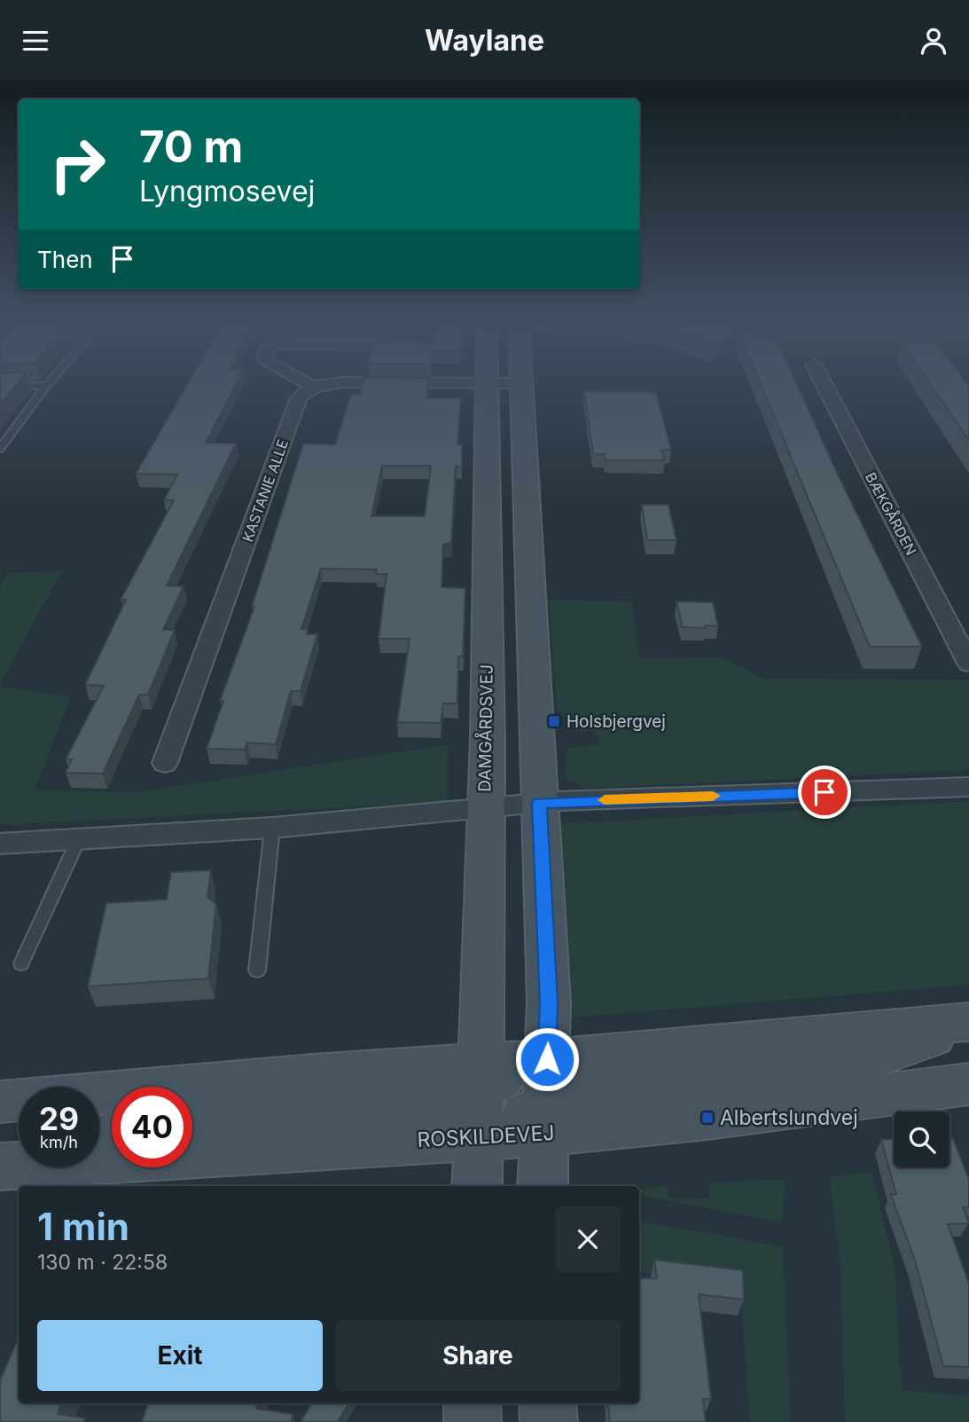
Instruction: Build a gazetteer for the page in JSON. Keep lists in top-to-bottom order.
{
  "streets": {
    "street": [
      "KASTANIE ALLE",
      "BÆKGÅRDEN",
      "DAMGÅRDSVEJ",
      "ROSKILDEVEJ"
    ]
  },
  "crossings": [
    ["DAMGÅRDSVEJ", "ROSKILDEVEJ"]
  ],
  "places": {
    "transit": ["Holsbjergvej", "Albertslundvej"]
  },
  "page": {
    "header": "Waylane",
    "turn": ["70 m", "Lyngmosevej"],
    "then": "Then",
    "speed": "29 km/h",
    "limit": "40",
    "heading": ["1 min", "130 m · 22:58"],
    "buttons": ["Exit", "Share"]
  }
}
